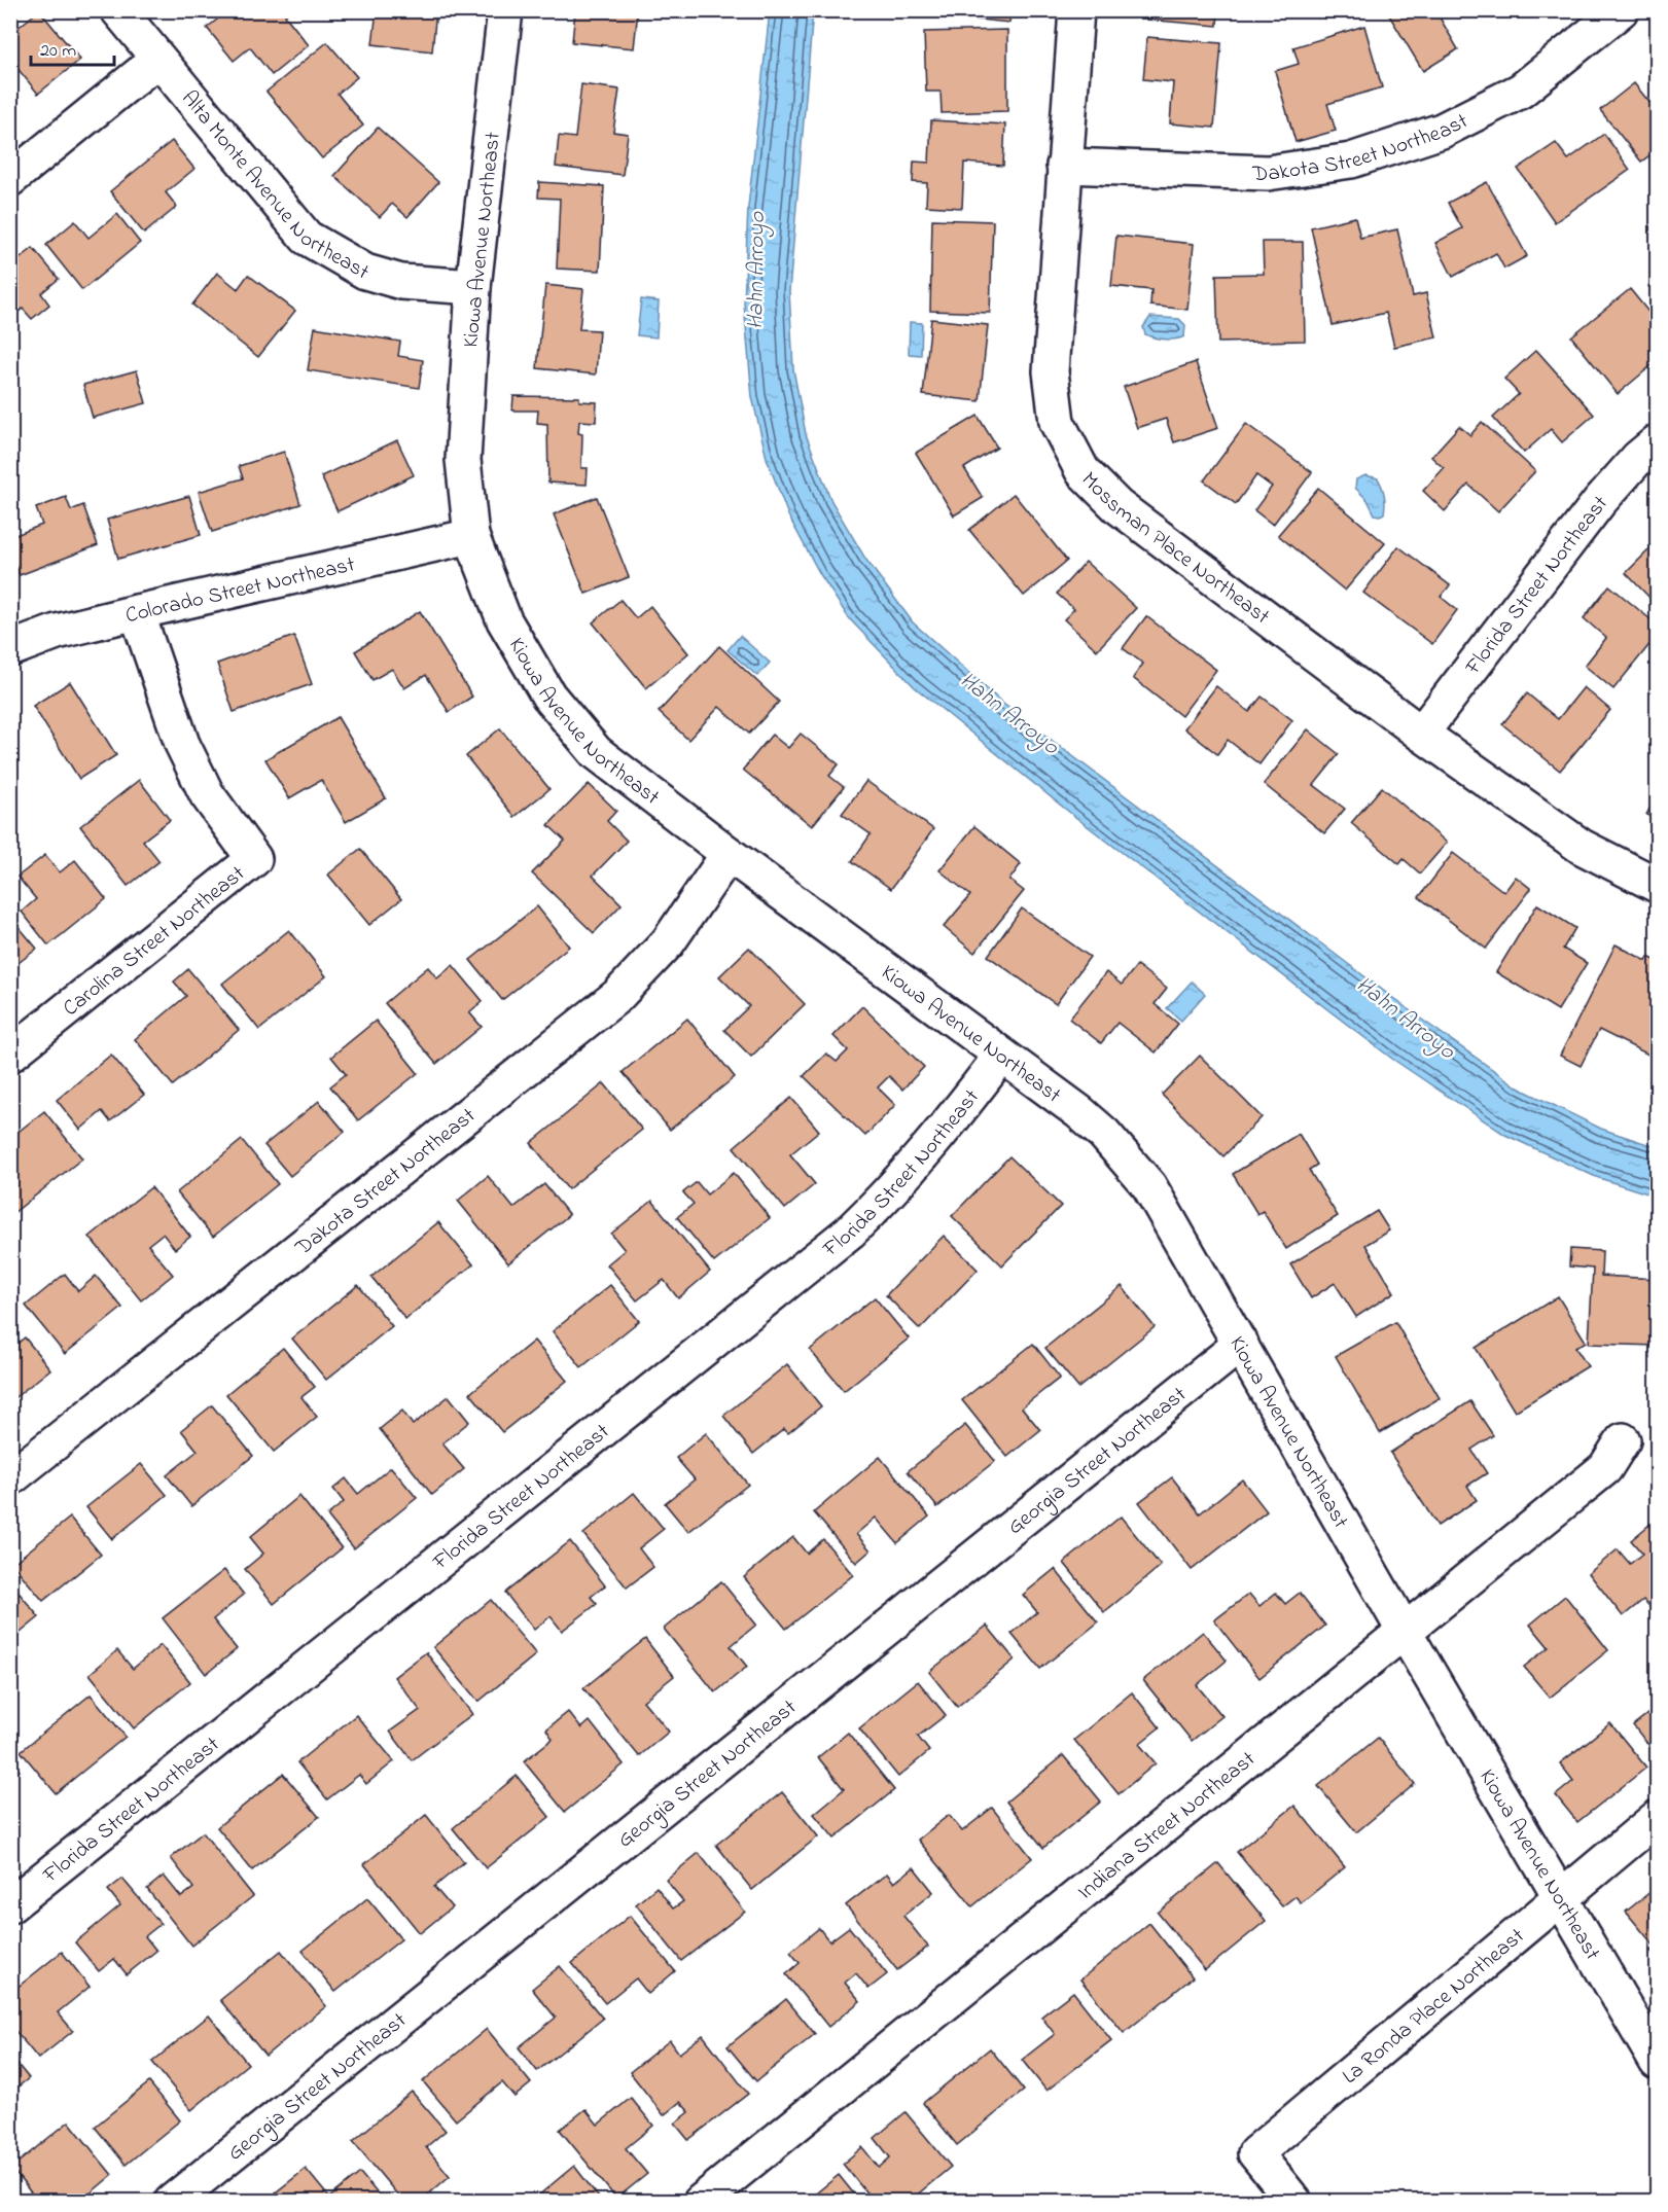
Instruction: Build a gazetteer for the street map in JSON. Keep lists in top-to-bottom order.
{
  "streets": {
    "street": [
      "Dakota Street Northeast",
      "Alta Monte Avenue Northeast",
      "Kiowa Avenue Northeast",
      "Mossman Place Northeast",
      "Florida Street Northeast",
      "Colorado Street Northeast",
      "Carolina Street Northeast",
      "Georgia Street Northeast",
      "Indiana Street Northeast",
      "La Ronda Place Northeast"
    ]
  },
  "crossings": [
    ["Dakota Street Northeast", "Kiowa Avenue Northeast"],
    ["Dakota Street Northeast", "Mossman Place Northeast"],
    ["Alta Monte Avenue Northeast", "Kiowa Avenue Northeast"],
    ["Kiowa Avenue Northeast", "Florida Street Northeast"],
    ["Kiowa Avenue Northeast", "Colorado Street Northeast"],
    ["Kiowa Avenue Northeast", "Georgia Street Northeast"],
    ["Kiowa Avenue Northeast", "Indiana Street Northeast"],
    ["Kiowa Avenue Northeast", "La Ronda Place Northeast"],
    ["Mossman Place Northeast", "Florida Street Northeast"],
    ["Colorado Street Northeast", "Carolina Street Northeast"]
  ],
  "water": ["Hahn Arroyo"],
  "scale_bar": "20 m"
}
